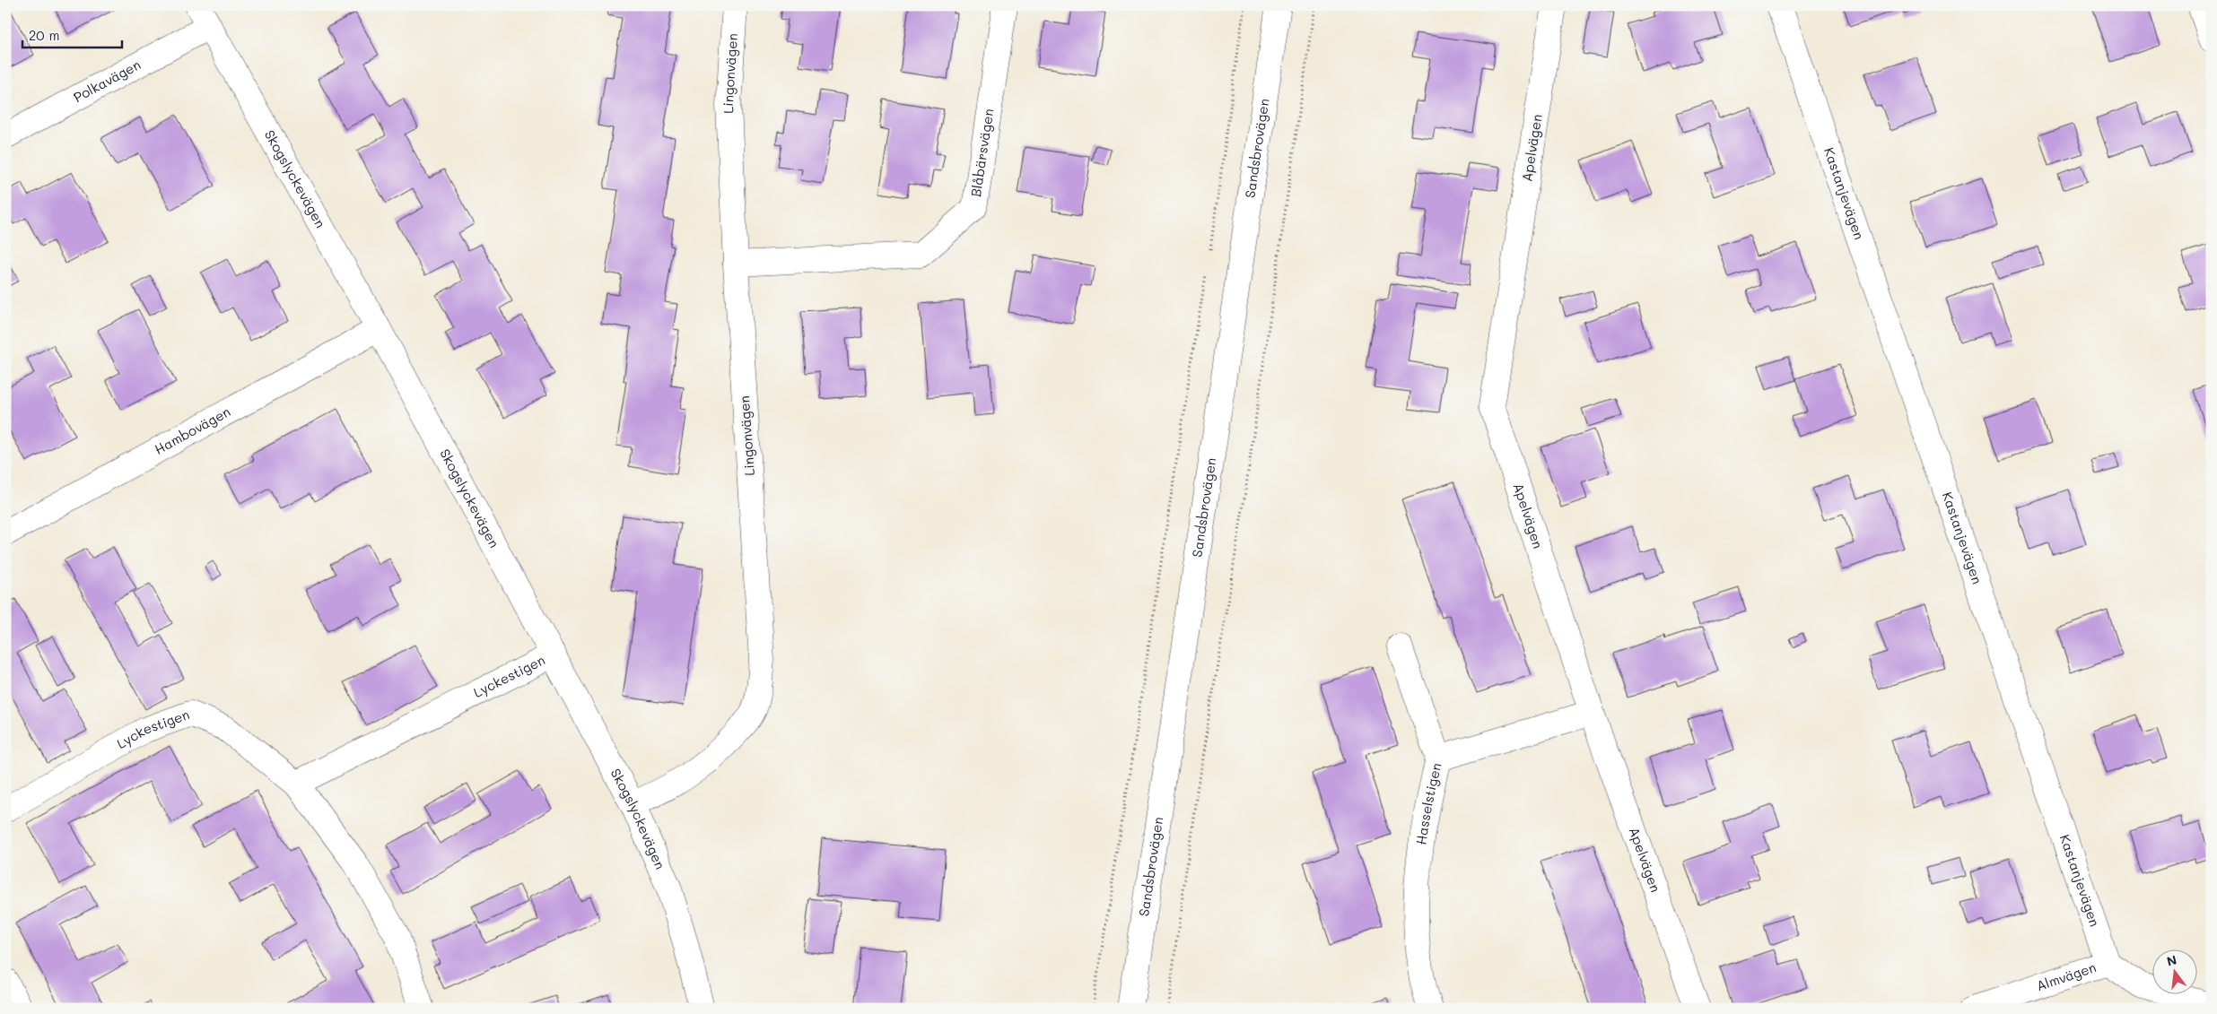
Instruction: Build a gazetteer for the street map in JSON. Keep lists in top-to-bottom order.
{
  "streets": {
    "street": [
      "Lingonvägen",
      "Polkavägen",
      "Sandsbrovägen",
      "Apelvägen",
      "Blåbärsvägen",
      "Skogslyckevägen",
      "Kastanjevägen",
      "Hambovägen",
      "Lyckestigen",
      "Hasselstigen",
      "Almvägen"
    ]
  },
  "crossings": [
    ["Lingonvägen", "Blåbärsvägen"],
    ["Lingonvägen", "Skogslyckevägen"],
    ["Polkavägen", "Skogslyckevägen"],
    ["Apelvägen", "Hasselstigen"],
    ["Skogslyckevägen", "Hambovägen"],
    ["Skogslyckevägen", "Lyckestigen"],
    ["Kastanjevägen", "Almvägen"]
  ],
  "scale_bar": "20 m",
  "north": "top"
}
